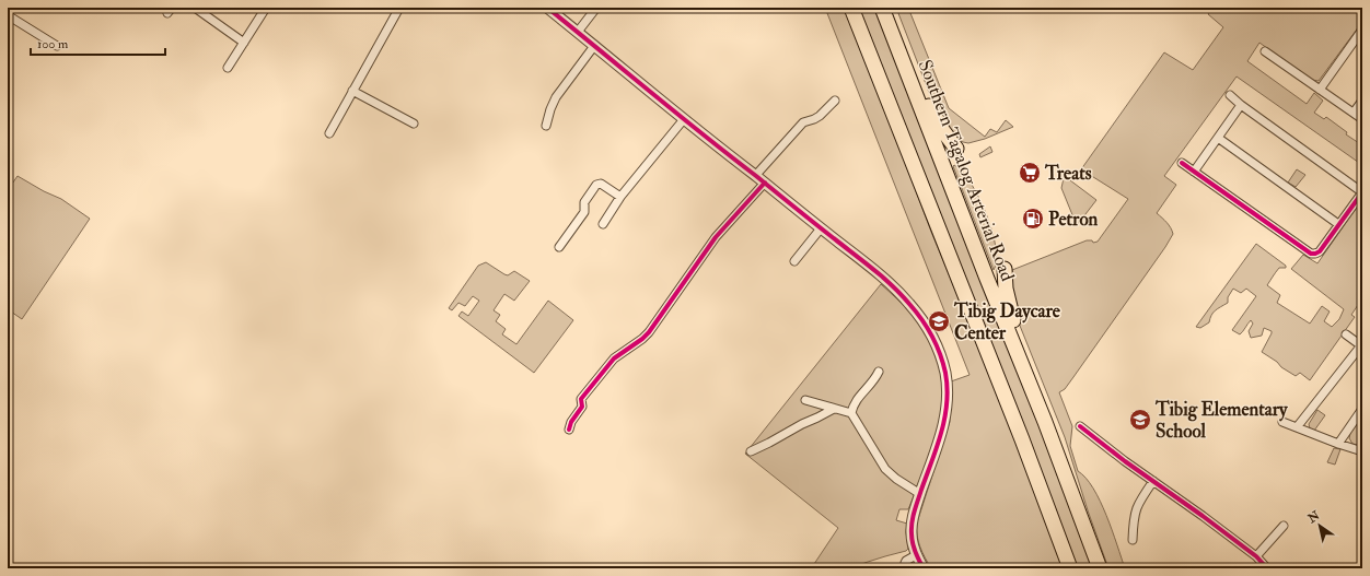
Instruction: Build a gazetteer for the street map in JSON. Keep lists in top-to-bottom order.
{
  "streets": {
    "highway": ["Southern Tagalog Arterial Road"]
  },
  "places": {
    "supermarket": ["Treats"],
    "fuel station": ["Petron"],
    "school or university": ["Tibig Daycare Center", "Tibig Elementary School"]
  },
  "scale_bar": "100 m",
  "north": "top left"
}
